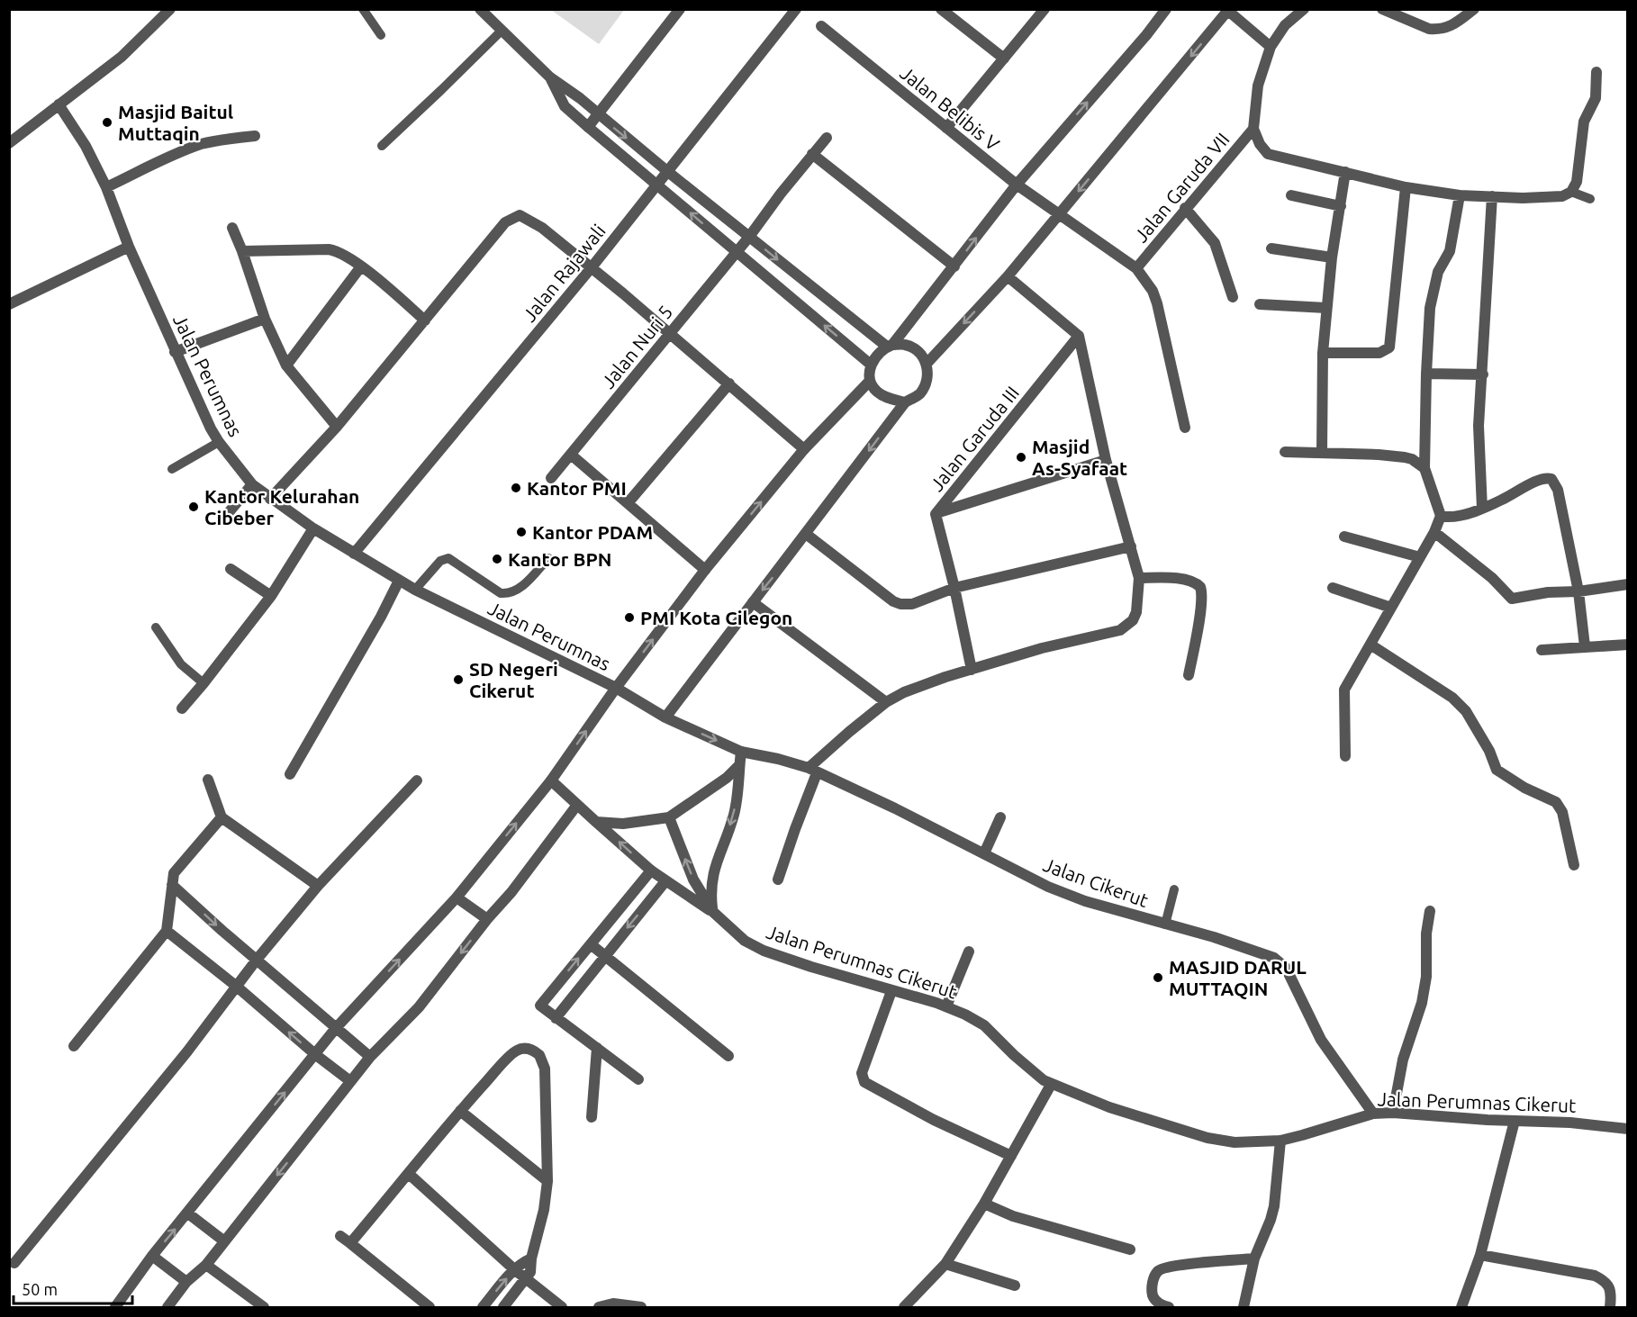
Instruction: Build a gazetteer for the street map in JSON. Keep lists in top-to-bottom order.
{
  "streets": {
    "street": [
      "Jalan Belibis V",
      "Jalan Garuda VII",
      "Jalan Rajawali",
      "Jalan Nuri 5",
      "Jalan Perumnas",
      "Jalan Garuda III",
      "Jalan Cikerut",
      "Jalan Perumnas Cikerut"
    ]
  },
  "crossings": [
    ["Jalan Belibis V", "Jalan Garuda VII"],
    ["Jalan Rajawali", "Jalan Perumnas"],
    ["Jalan Perumnas", "Jalan Cikerut"],
    ["Jalan Cikerut", "Jalan Perumnas Cikerut"]
  ],
  "places": [
    "Masjid Baitul Muttaqin",
    "Masjid As-Syafaat",
    "Kantor PMI",
    "Kantor Kelurahan Cibeber",
    "Kantor PDAM",
    "Kantor BPN",
    "PMI Kota Cilegon",
    "SD Negeri Cikerut",
    "MASJID DARUL MUTTAQIN"
  ],
  "scale_bar": "50 m"
}
